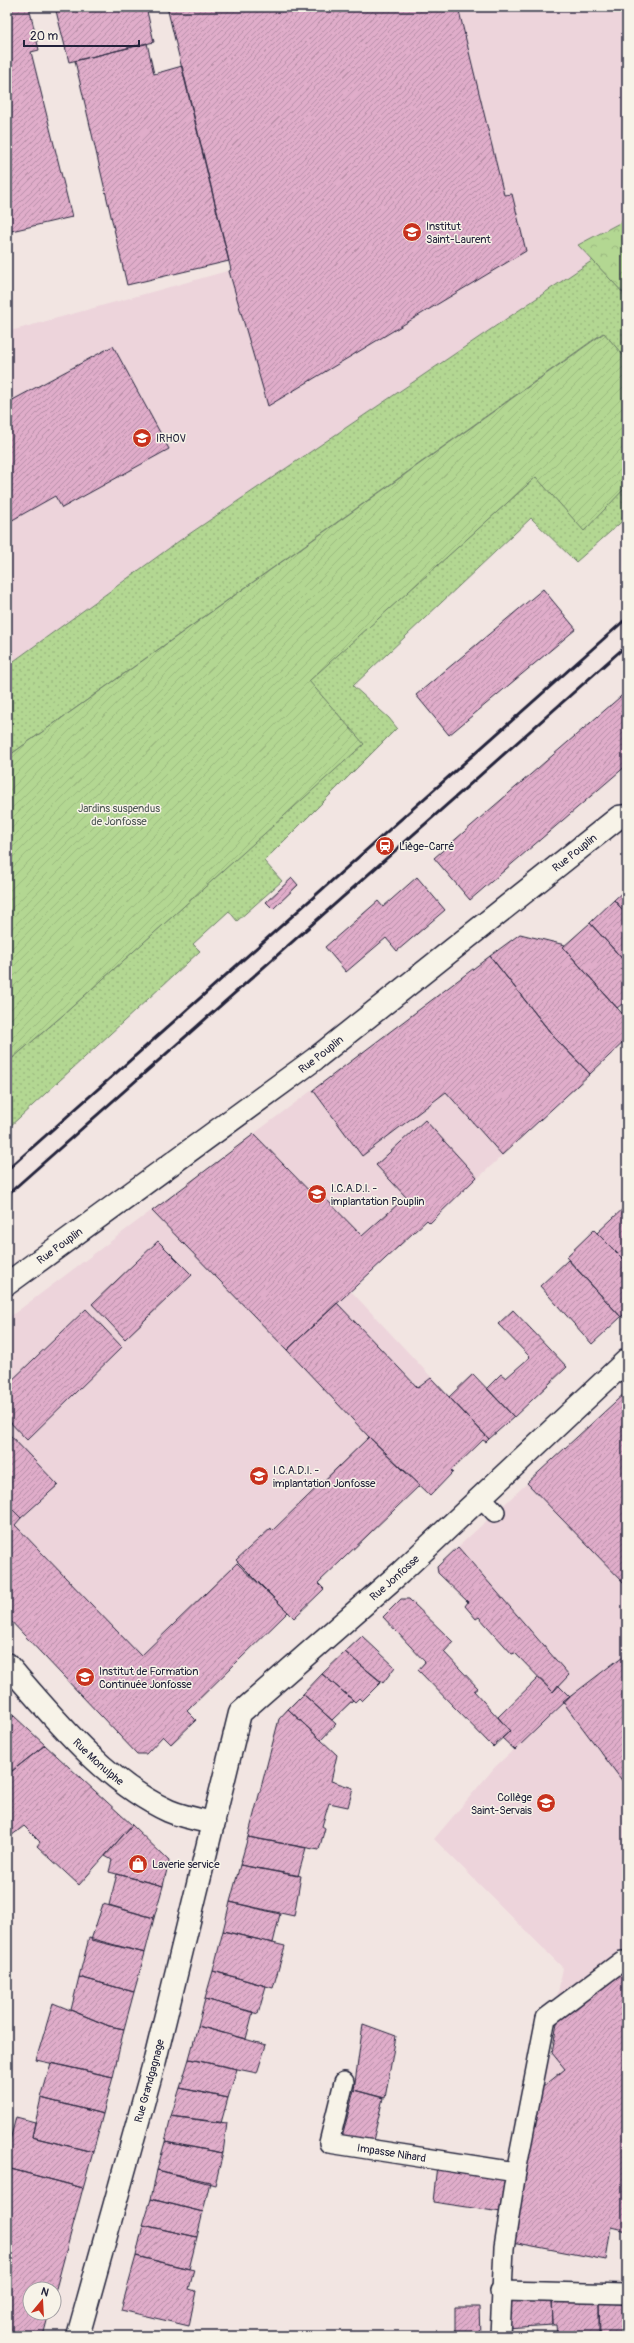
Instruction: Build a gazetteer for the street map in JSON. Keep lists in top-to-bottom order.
{
  "streets": {
    "street": [
      "Rue Pouplin",
      "Rue Jonfosse",
      "Rue Monulphe",
      "Rue Grandgagnage"
    ],
    "lane": ["Impasse Nihard"]
  },
  "crossings": [
    ["Rue Jonfosse", "Rue Monulphe"],
    ["Rue Jonfosse", "Rue Grandgagnage"],
    ["Rue Monulphe", "Rue Grandgagnage"]
  ],
  "parks": ["Jardins suspendus de Jonfosse"],
  "places": {
    "school or university": [
      "Institut Saint-Laurent",
      "IRHOV",
      "I.C.A.D.I. - implantation Pouplin",
      "I.C.A.D.I. - implantation Jonfosse",
      "Institut de Formation Continuée Jonfosse",
      "Collège Saint-Servais"
    ],
    "station": ["Liège-Carré"],
    "shop": ["Laverie service"]
  },
  "scale_bar": "20 m",
  "north": "top"
}
